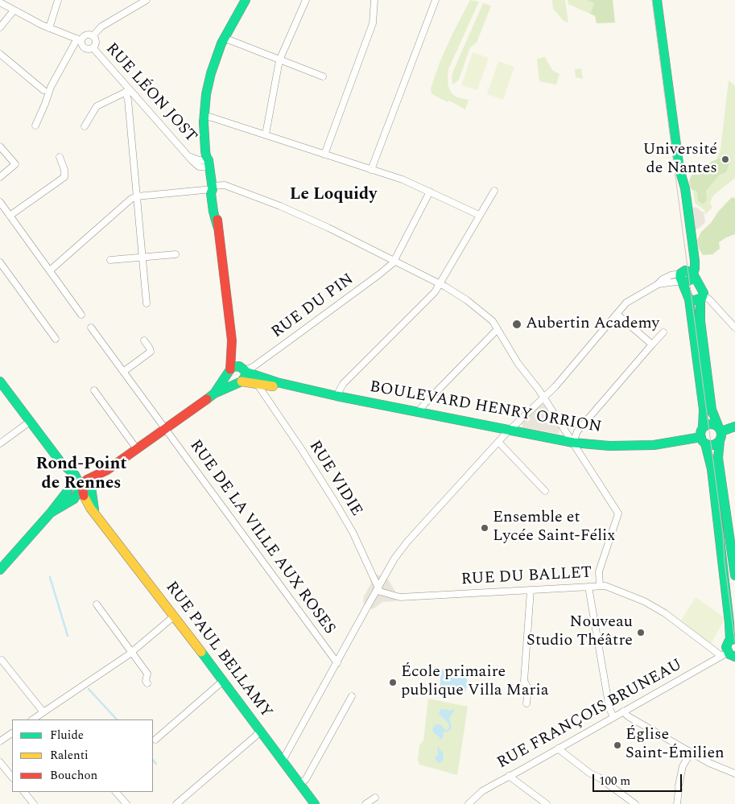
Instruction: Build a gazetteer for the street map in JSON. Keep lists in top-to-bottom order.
{
  "streets": {
    "main road": ["BOULEVARD HENRY ORRION", "RUE PAUL BELLAMY"],
    "street": [
      "RUE LÉON JOST",
      "RUE DU PIN",
      "RUE VIDIE",
      "RUE DE LA VILLE AUX ROSES",
      "RUE DU BALLET",
      "RUE FRANÇOIS BRUNEAU"
    ]
  },
  "crossings": [
    ["RUE DU PIN", "BOULEVARD HENRY ORRION"],
    ["BOULEVARD HENRY ORRION", "RUE VIDIE"],
    ["RUE VIDIE", "RUE DU BALLET"],
    ["RUE DU BALLET", "RUE FRANÇOIS BRUNEAU"]
  ],
  "districts": ["Le Loquidy", "Rond-Point de Rennes"],
  "places": [
    "Université de Nantes",
    "Aubertin Academy",
    "Ensemble et Lycée Saint-Félix",
    "Nouveau Studio Théâtre",
    "École primaire publique Villa Maria",
    "Église Saint-Émilien"
  ],
  "legend": ["Fluide", "Ralenti", "Bouchon"],
  "scale_bar": "100 m"
}
